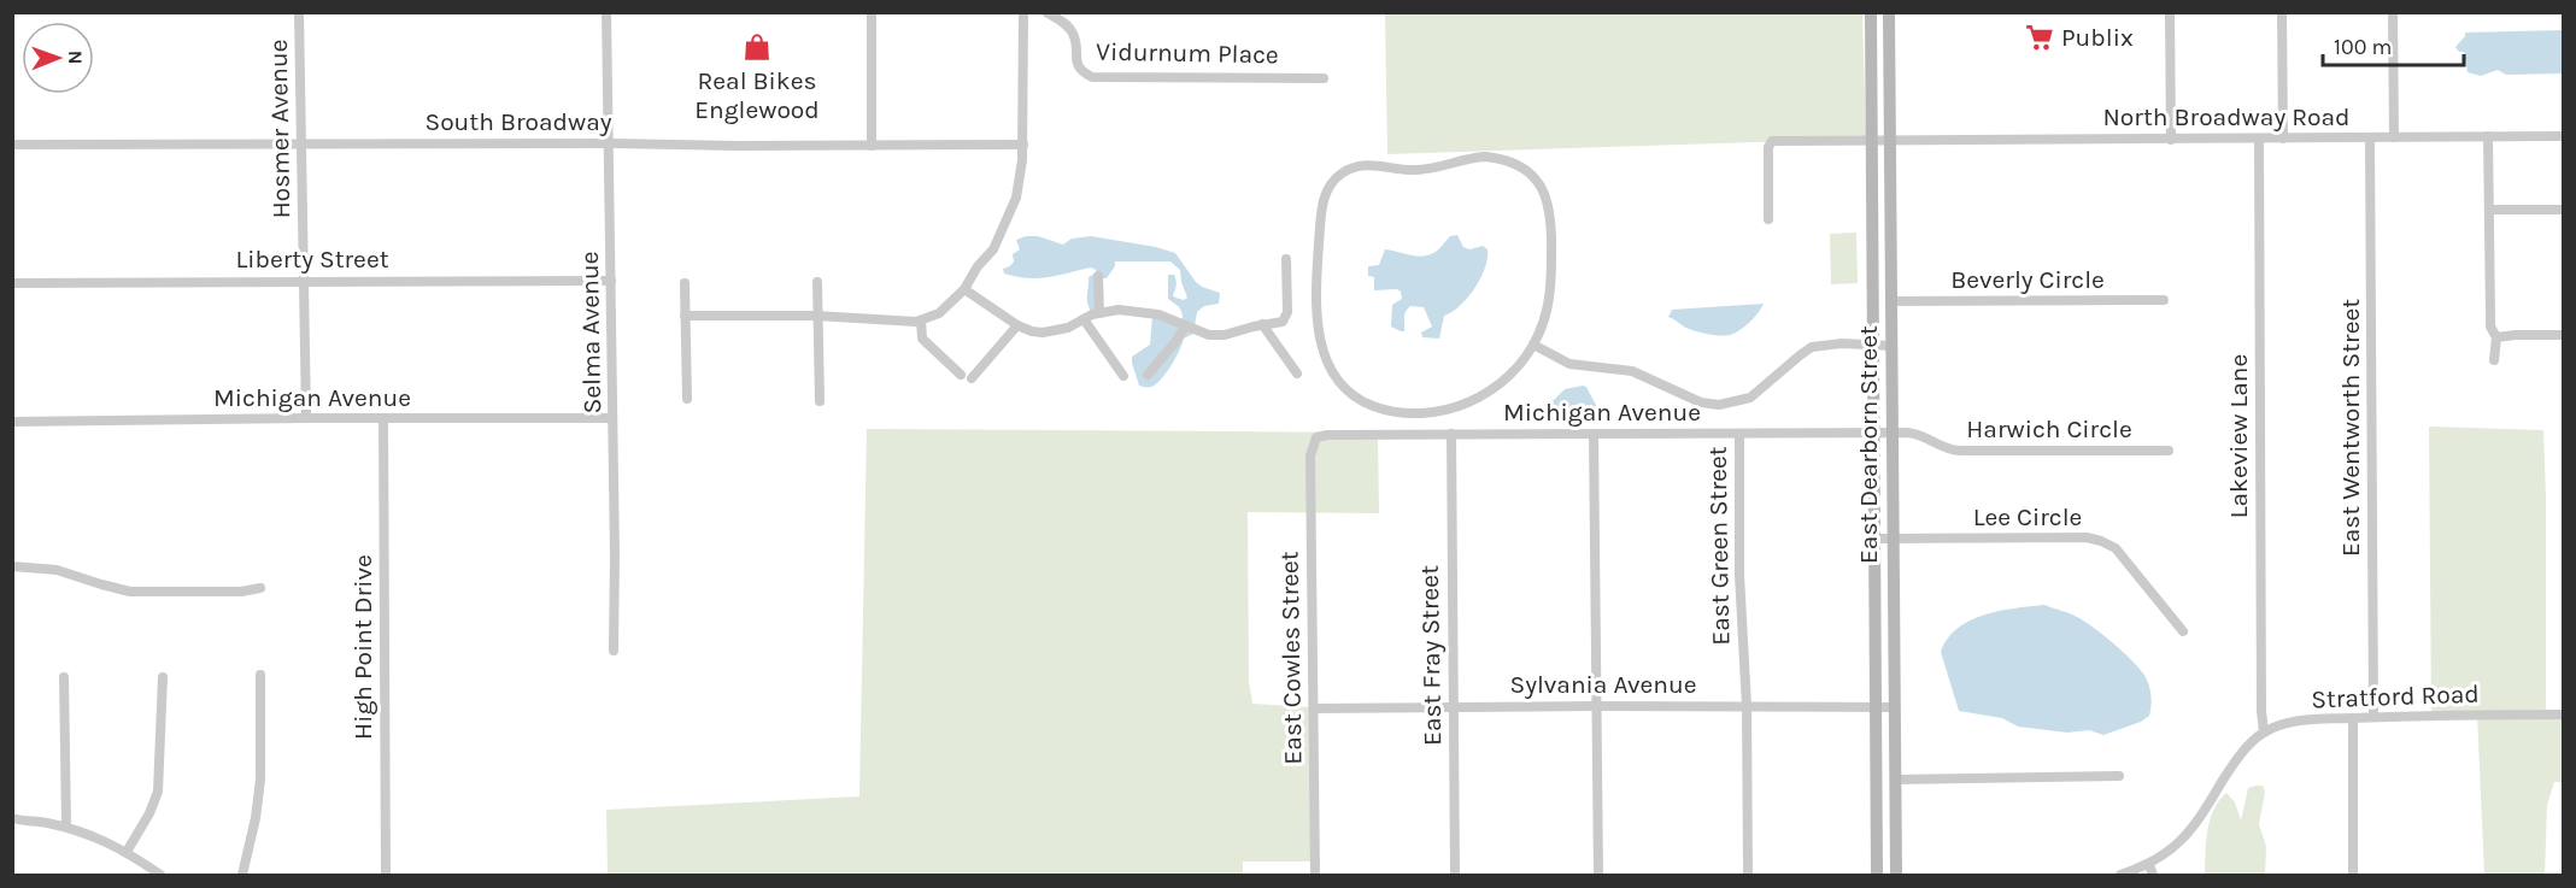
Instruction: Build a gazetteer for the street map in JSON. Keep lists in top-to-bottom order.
{
  "streets": {
    "main road": ["East Dearborn Street"],
    "street": [
      "Vidurnum Place",
      "North Broadway Road",
      "South Broadway",
      "Hosmer Avenue",
      "Liberty Street",
      "Beverly Circle",
      "Selma Avenue",
      "Michigan Avenue",
      "East Wentworth Street",
      "Harwich Circle",
      "Lakeview Lane",
      "Lee Circle",
      "East Green Street",
      "High Point Drive",
      "East Fray Street",
      "East Cowles Street",
      "Sylvania Avenue",
      "Stratford Road"
    ]
  },
  "crossings": [
    ["North Broadway Road", "East Wentworth Street"],
    ["North Broadway Road", "Lakeview Lane"],
    ["North Broadway Road", "East Dearborn Street"],
    ["South Broadway", "Hosmer Avenue"],
    ["South Broadway", "Selma Avenue"],
    ["Hosmer Avenue", "Liberty Street"],
    ["Hosmer Avenue", "Michigan Avenue"],
    ["Liberty Street", "Selma Avenue"],
    ["Beverly Circle", "East Dearborn Street"],
    ["Selma Avenue", "Michigan Avenue"],
    ["Michigan Avenue", "Harwich Circle"],
    ["Michigan Avenue", "East Dearborn Street"],
    ["Michigan Avenue", "East Green Street"],
    ["Michigan Avenue", "High Point Drive"],
    ["Michigan Avenue", "East Fray Street"],
    ["Michigan Avenue", "East Cowles Street"],
    ["East Wentworth Street", "Stratford Road"],
    ["Harwich Circle", "East Dearborn Street"],
    ["Lakeview Lane", "Stratford Road"],
    ["East Dearborn Street", "Lee Circle"],
    ["East Dearborn Street", "Sylvania Avenue"],
    ["East Green Street", "Sylvania Avenue"],
    ["East Fray Street", "Sylvania Avenue"],
    ["East Cowles Street", "Sylvania Avenue"]
  ],
  "places": {
    "supermarket": ["Publix"],
    "shop": ["Real Bikes Englewood"]
  },
  "scale_bar": "100 m",
  "north": "right"
}
